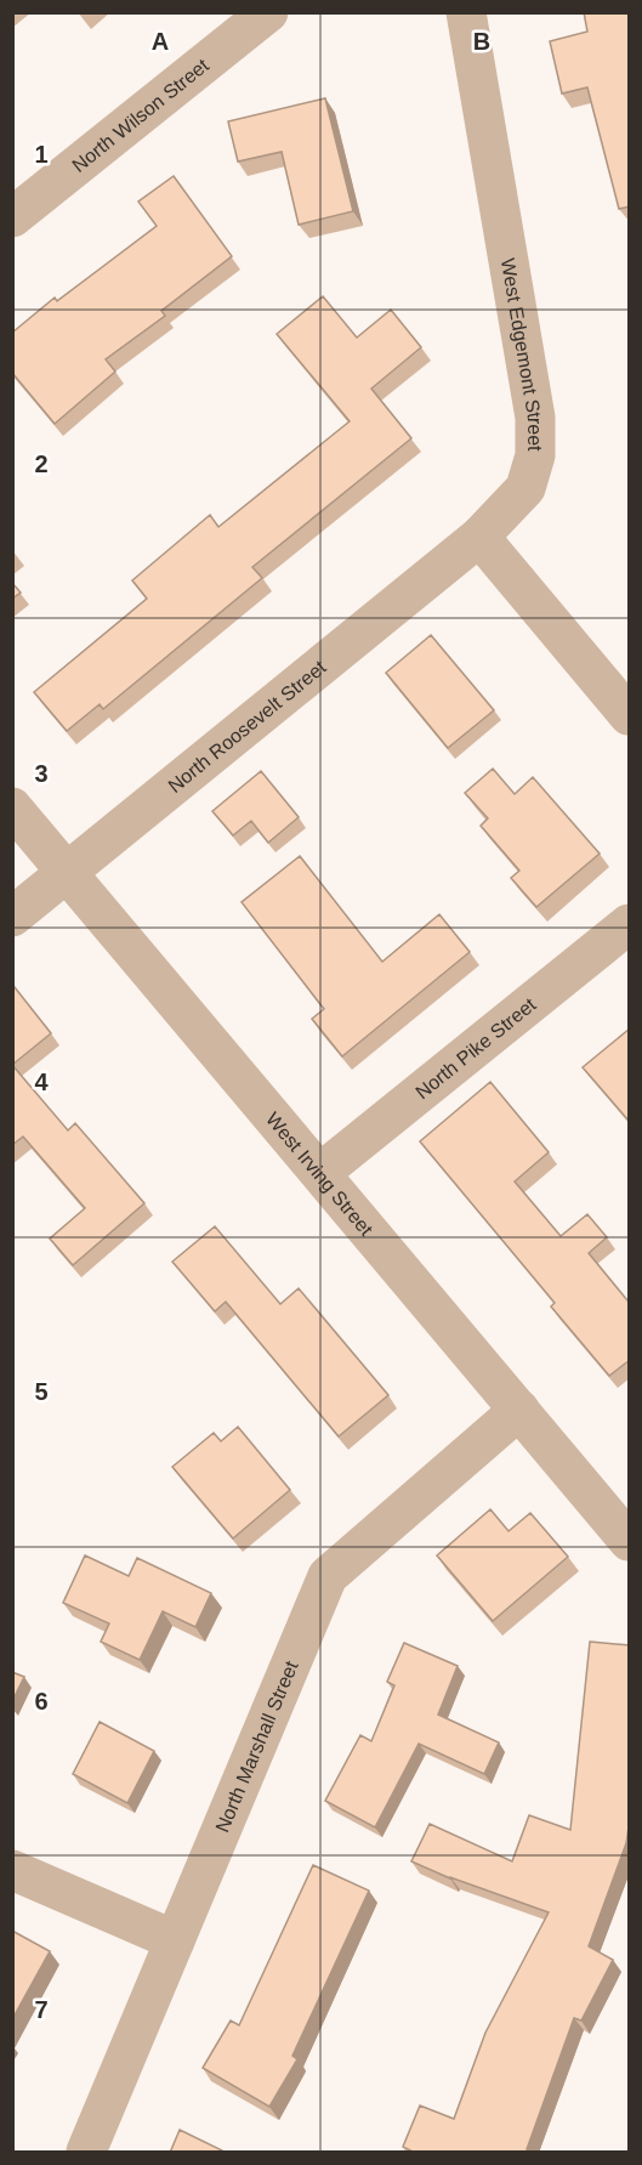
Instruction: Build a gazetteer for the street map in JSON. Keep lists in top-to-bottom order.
{
  "streets": {
    "street": [
      "North Wilson Street",
      "West Edgemont Street",
      "North Roosevelt Street",
      "North Pike Street",
      "West Irving Street",
      "North Marshall Street"
    ]
  },
  "crossings": [
    ["West Edgemont Street", "North Roosevelt Street"],
    ["North Roosevelt Street", "West Irving Street"],
    ["North Pike Street", "West Irving Street"],
    ["West Irving Street", "North Marshall Street"]
  ],
  "grid": {
    "columns": ["A", "B"],
    "rows": [
      "1",
      "2",
      "3",
      "4",
      "5",
      "6",
      "7"
    ]
  }
}
